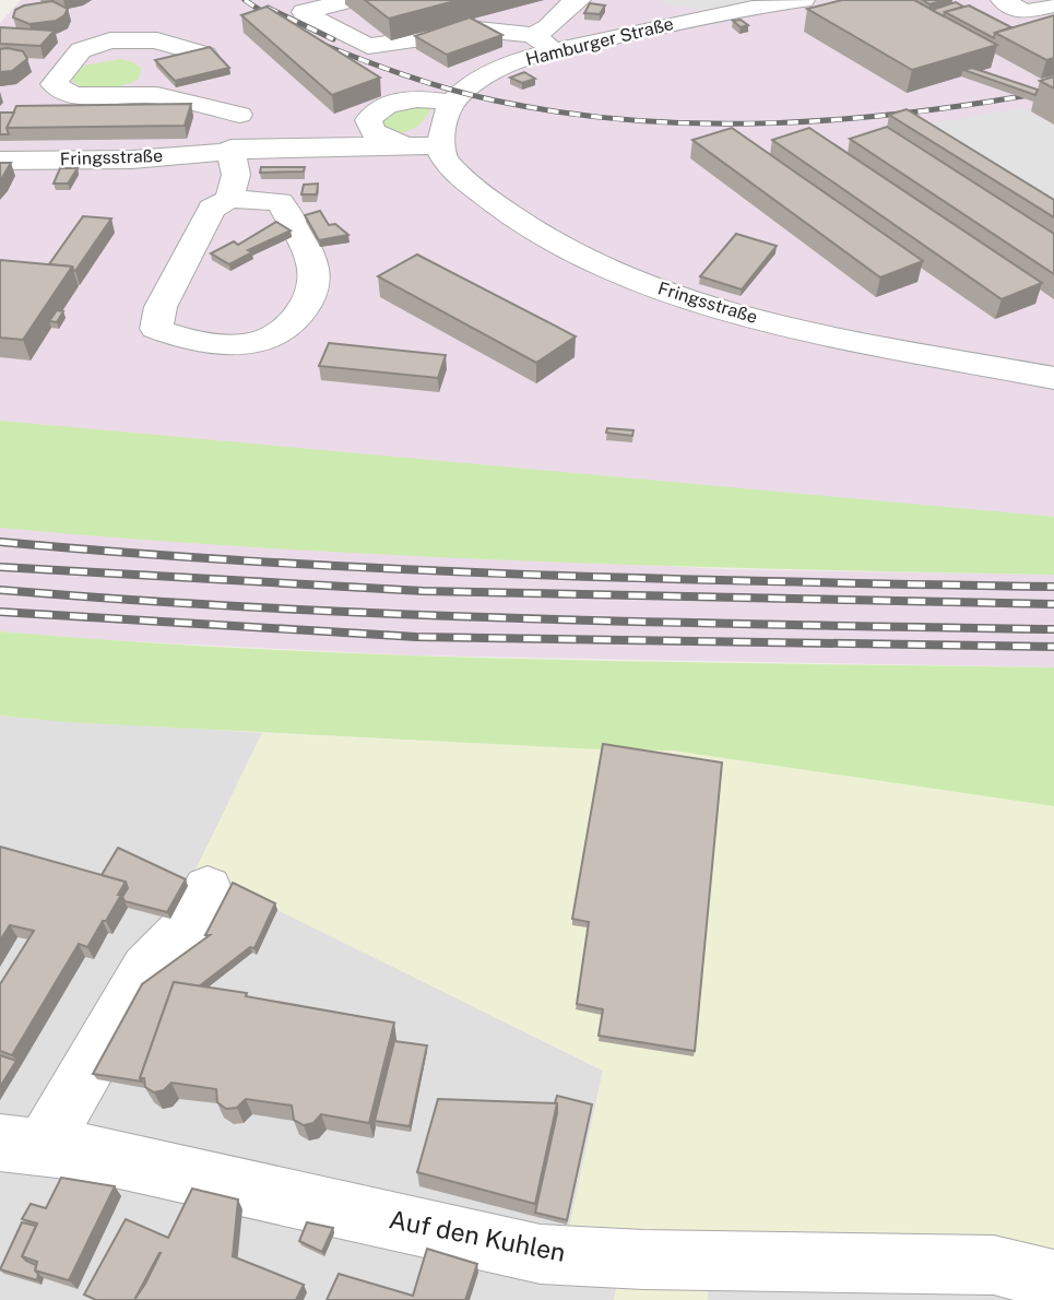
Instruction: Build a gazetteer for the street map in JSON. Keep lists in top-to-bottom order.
{
  "streets": {
    "street": ["Hamburger Straße", "Fringsstraße", "Auf den Kuhlen"]
  },
  "crossings": [
    ["Hamburger Straße", "Fringsstraße"]
  ]
}
